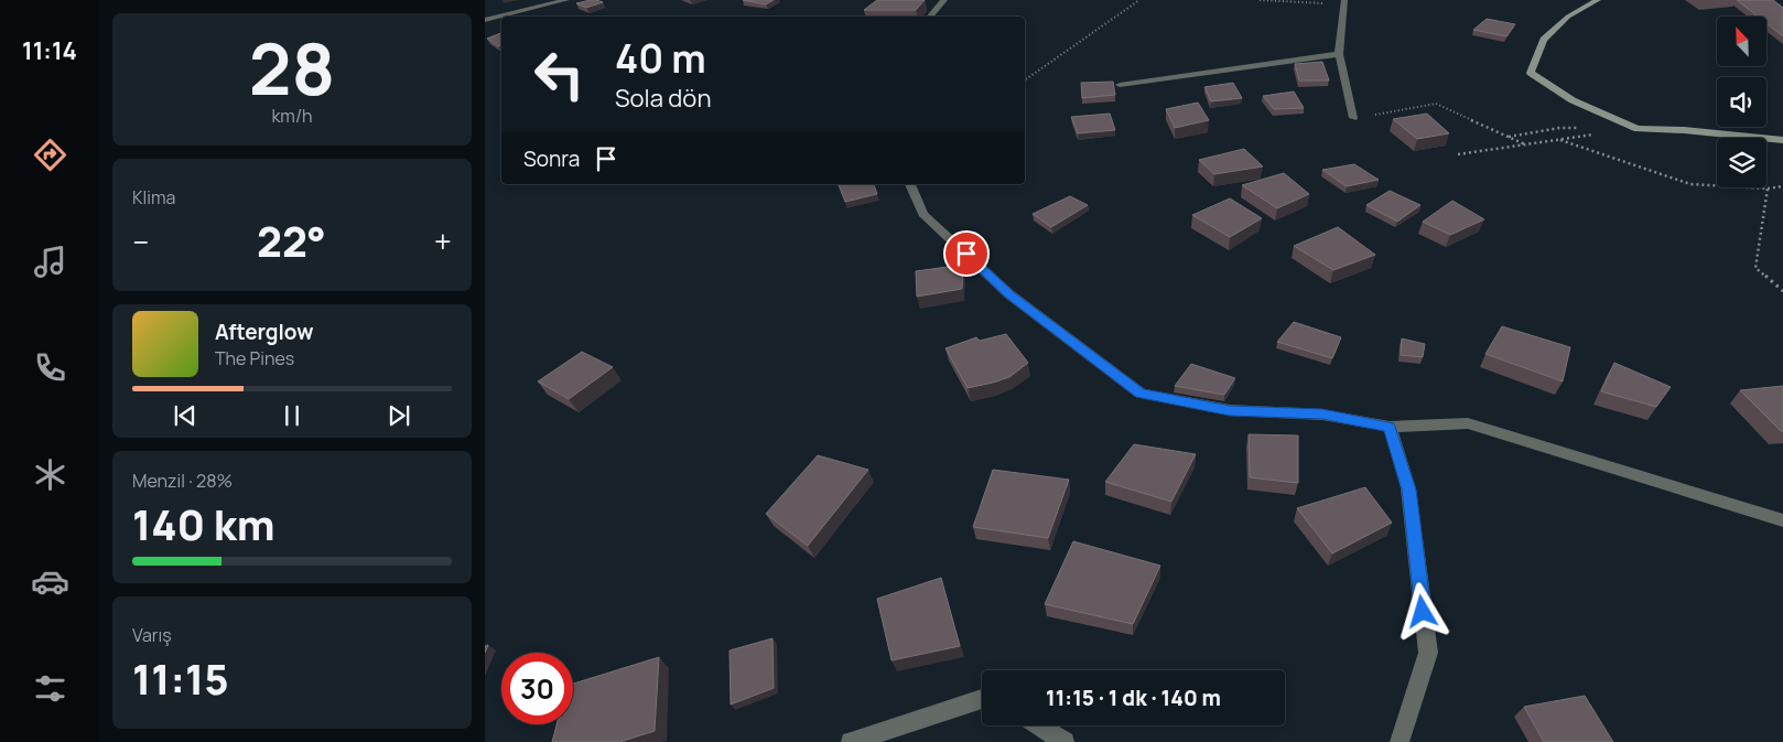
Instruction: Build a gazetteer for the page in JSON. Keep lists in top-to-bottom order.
{
  "north": "top left",
  "page": {
    "tabs": "11:14",
    "tile": [
      ["28", "km/h"],
      "Klima",
      ["Menzil · 28%", "140 km"],
      ["Varış", "11:15"]
    ],
    "turn": ["40 m", "Sola dön"],
    "then": "Sonra",
    "heat": ["−", "22°", "+"],
    "song": ["Afterglow", "The Pines"],
    "limit": "30",
    "trip": "11:15 · 1 dk · 140 m"
  }
}
